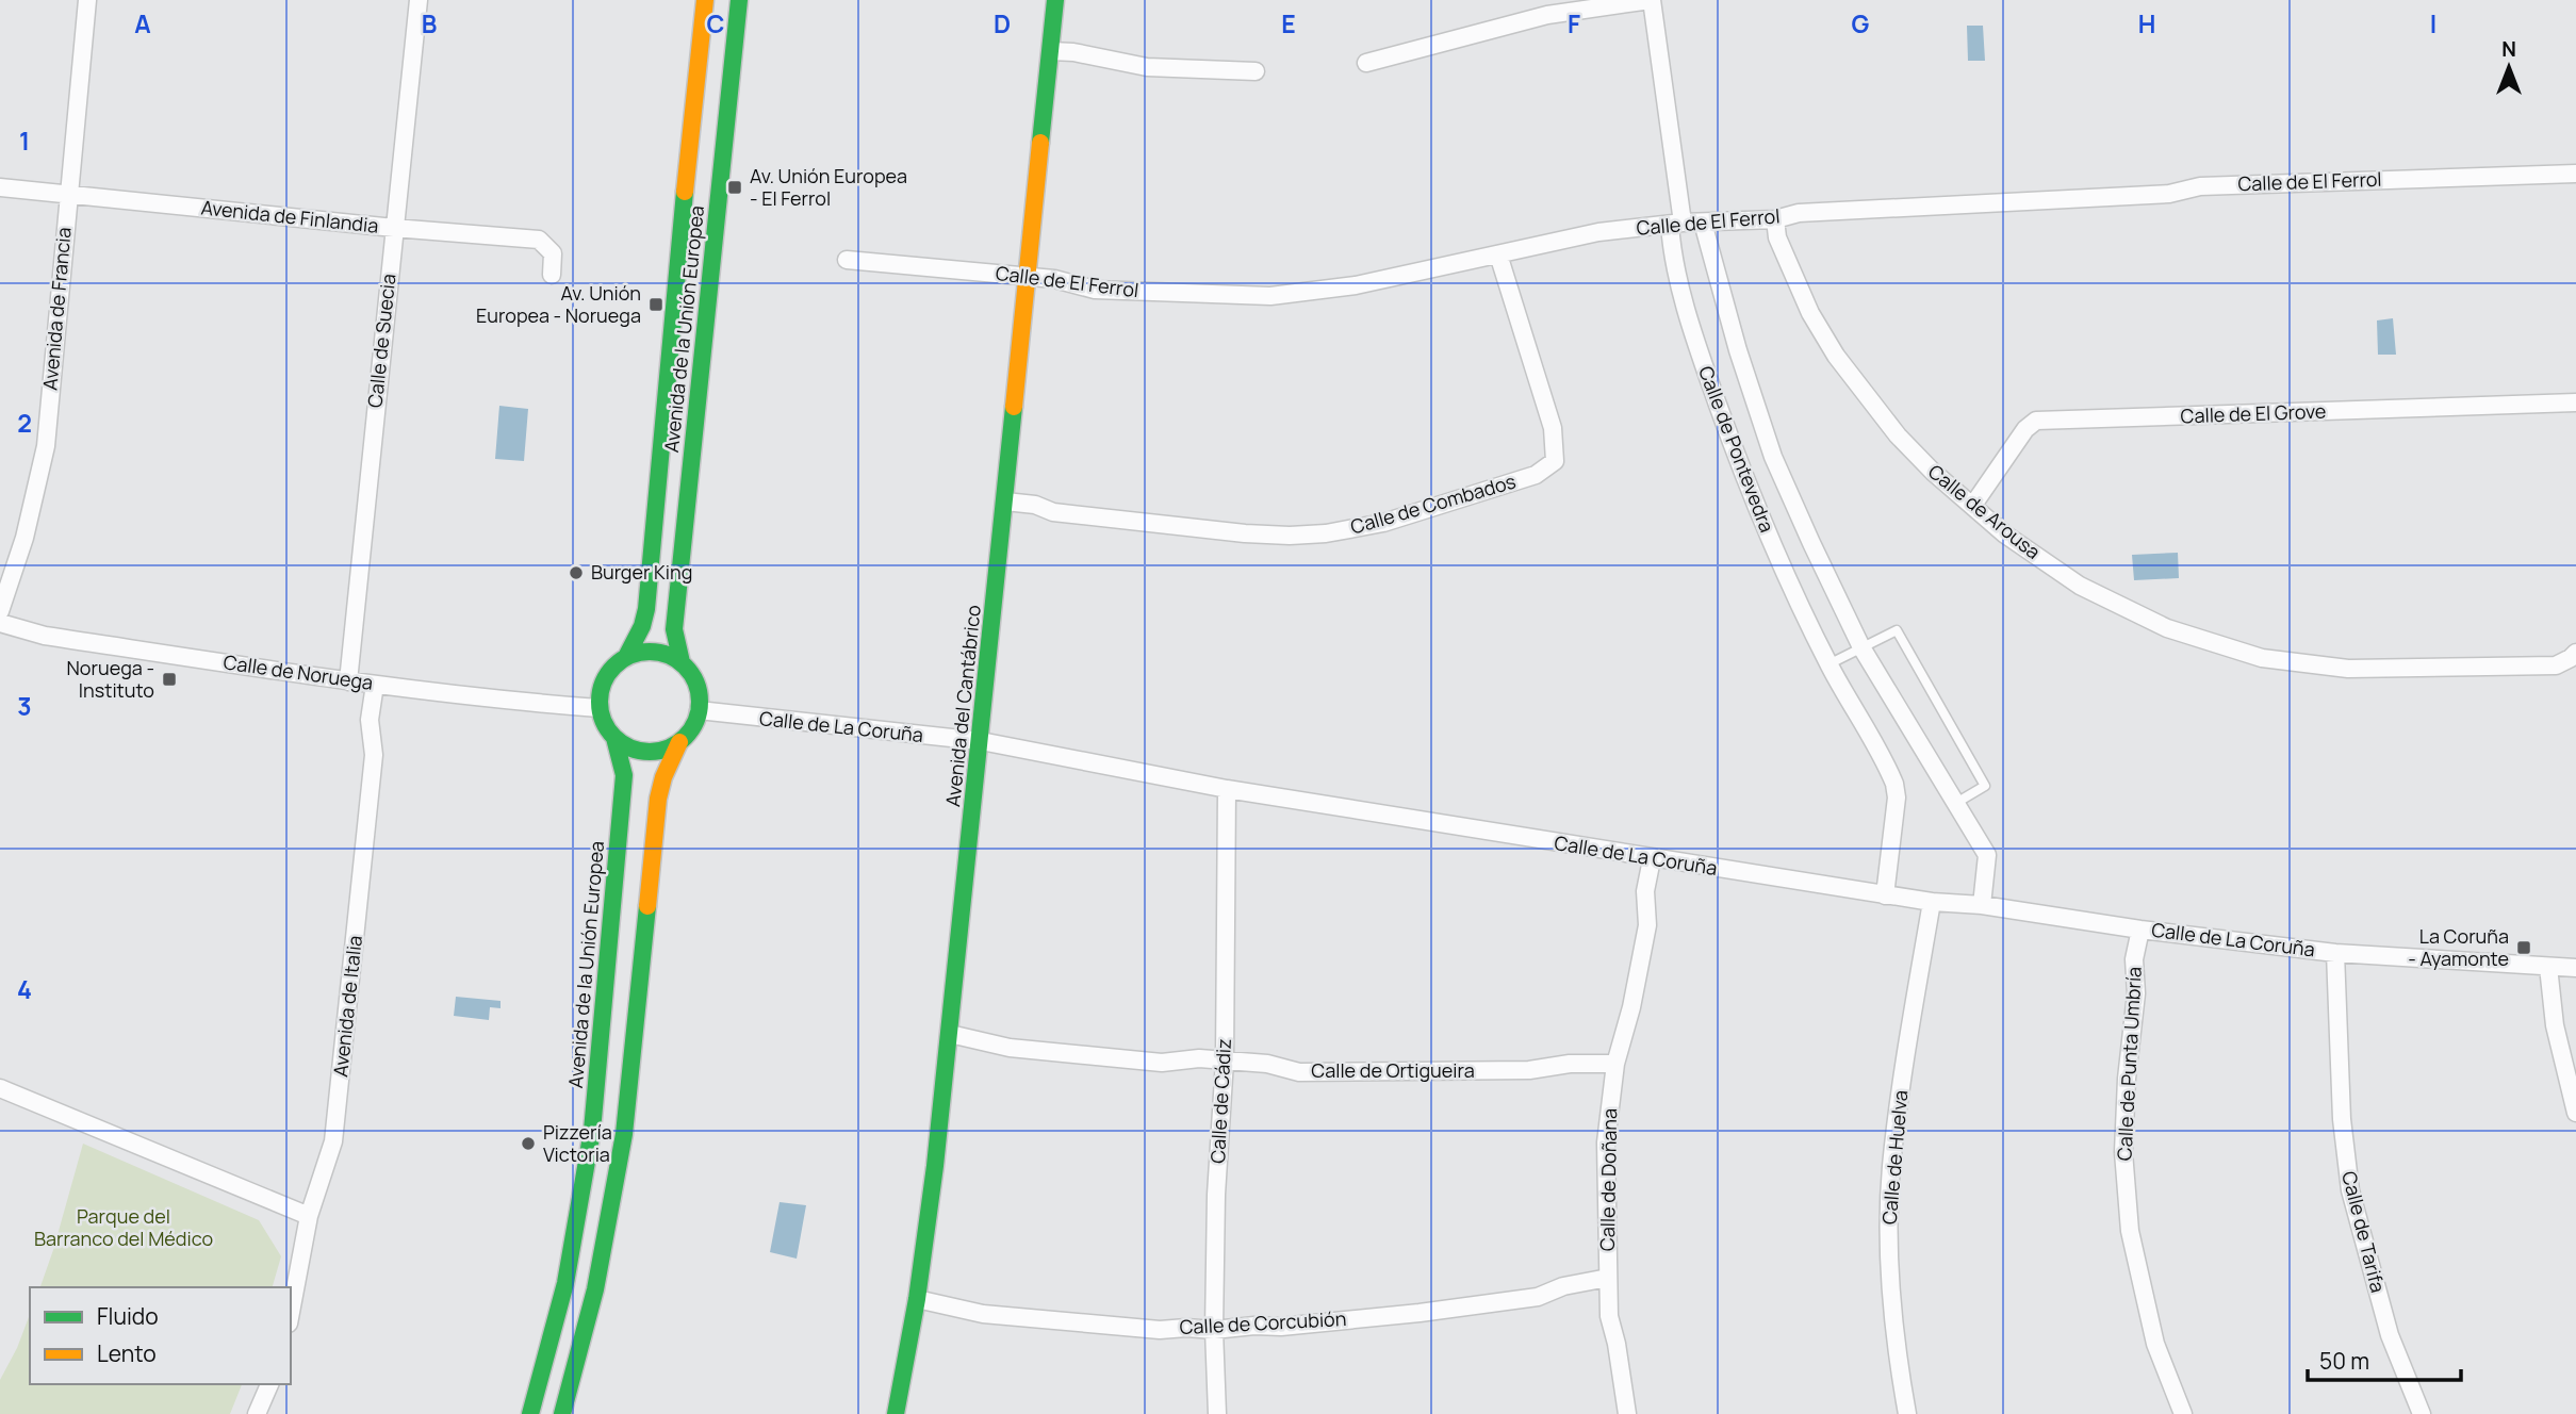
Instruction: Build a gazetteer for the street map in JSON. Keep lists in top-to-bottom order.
{
  "streets": {
    "main road": ["Avenida de la Unión Europea", "Avenida del Cantábrico"],
    "street": [
      "Calle de El Ferrol",
      "Avenida de Finlandia",
      "Avenida de Francia",
      "Calle de Suecia",
      "Calle de El Grove",
      "Calle de Pontevedra",
      "Calle de Combados",
      "Calle de Arousa",
      "Calle de Noruega",
      "Calle de La Coruña",
      "Avenida de Italia",
      "Calle de Punta Umbría",
      "Calle de Ortigueira",
      "Calle de Cádiz",
      "Calle de Huelva",
      "Calle de Doñana",
      "Calle de Tarifa",
      "Calle de Corcubión"
    ]
  },
  "crossings": [
    ["Calle de El Ferrol", "Calle de Pontevedra"],
    ["Calle de El Ferrol", "Calle de Combados"],
    ["Calle de El Ferrol", "Calle de Arousa"],
    ["Calle de El Ferrol", "Avenida del Cantábrico"],
    ["Avenida de Finlandia", "Avenida de Francia"],
    ["Avenida de Finlandia", "Calle de Suecia"],
    ["Avenida de la Unión Europea", "Calle de Noruega"],
    ["Avenida de la Unión Europea", "Calle de La Coruña"],
    ["Calle de Suecia", "Calle de Noruega"],
    ["Calle de El Grove", "Calle de Arousa"],
    ["Calle de Pontevedra", "Calle de La Coruña"],
    ["Calle de Combados", "Avenida del Cantábrico"],
    ["Calle de Noruega", "Calle de La Coruña"],
    ["Calle de Noruega", "Avenida de Italia"],
    ["Avenida del Cantábrico", "Calle de La Coruña"],
    ["Avenida del Cantábrico", "Calle de Ortigueira"],
    ["Avenida del Cantábrico", "Calle de Corcubión"],
    ["Calle de La Coruña", "Calle de Punta Umbría"],
    ["Calle de La Coruña", "Calle de Cádiz"],
    ["Calle de La Coruña", "Calle de Huelva"],
    ["Calle de La Coruña", "Calle de Doñana"],
    ["Calle de La Coruña", "Calle de Tarifa"],
    ["Calle de Ortigueira", "Calle de Cádiz"],
    ["Calle de Ortigueira", "Calle de Doñana"],
    ["Calle de Cádiz", "Calle de Corcubión"],
    ["Calle de Doñana", "Calle de Corcubión"]
  ],
  "parks": ["Parque del Barranco del Médico"],
  "places": {
    "transit": [
      "Av. Unión Europea - El Ferrol",
      "Av. Unión Europea - Noruega",
      "Noruega - Instituto",
      "La Coruña - Ayamonte"
    ],
    "other": ["Burger King", "Pizzería Victoria"]
  },
  "legend": ["Fluido", "Lento"],
  "scale_bar": "50 m",
  "north": "top",
  "grid": {
    "columns": [
      "A",
      "B",
      "C",
      "D",
      "E",
      "F",
      "G",
      "H",
      "I"
    ],
    "rows": [
      "1",
      "2",
      "3",
      "4"
    ]
  }
}
